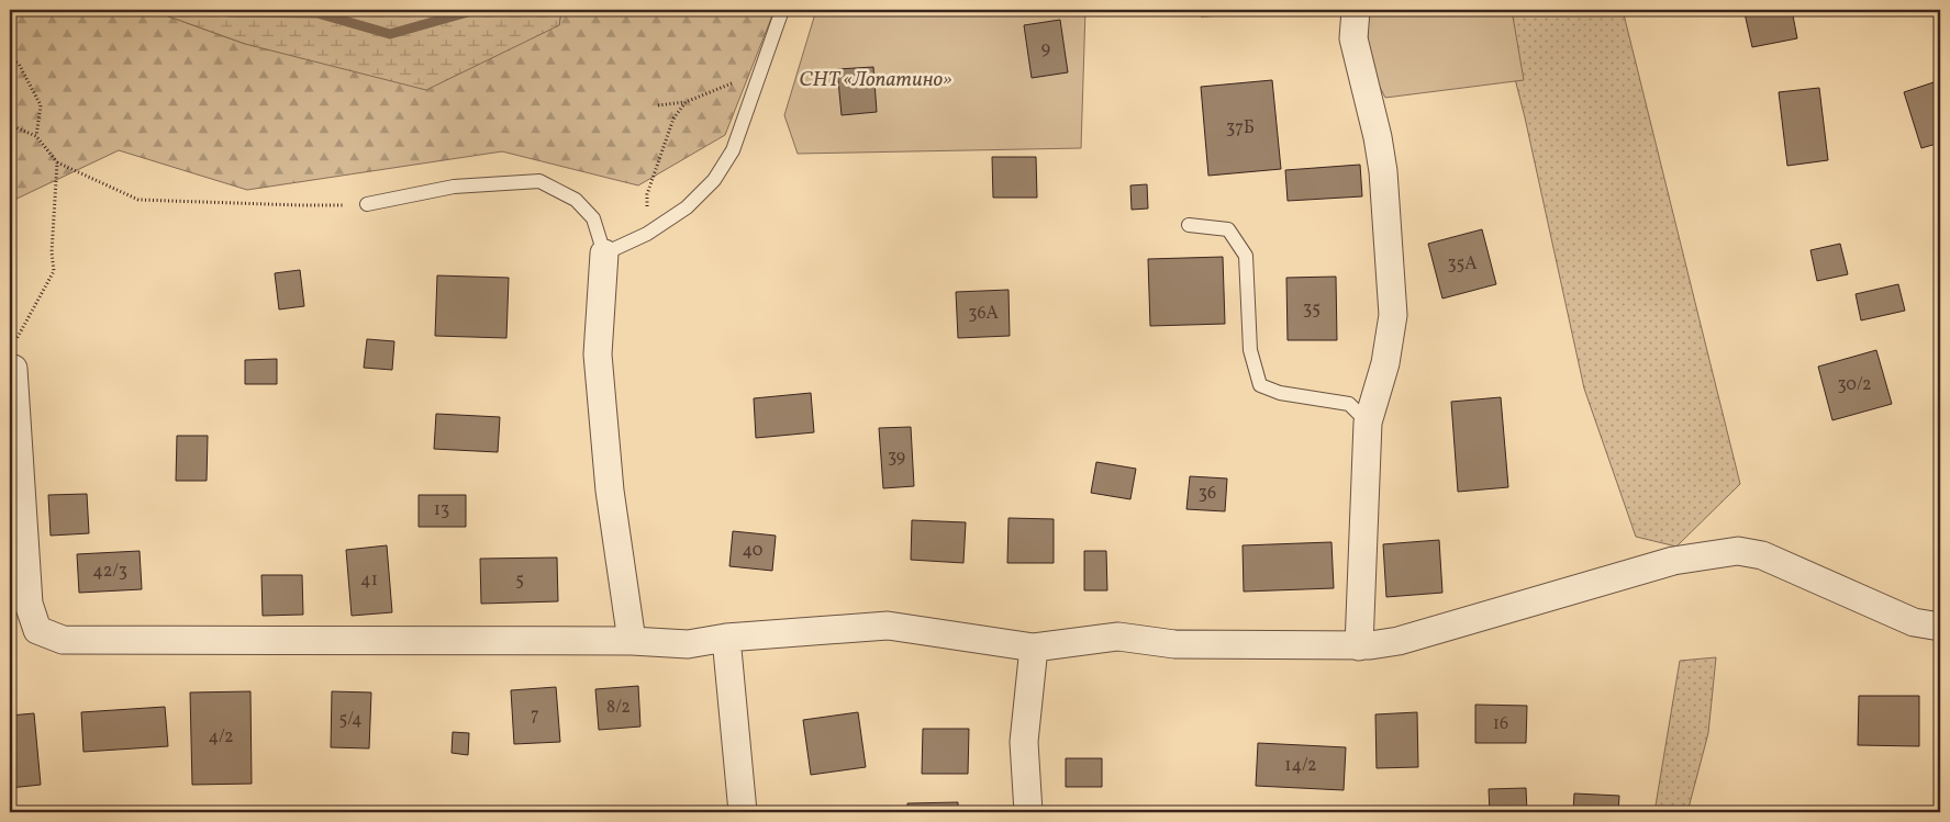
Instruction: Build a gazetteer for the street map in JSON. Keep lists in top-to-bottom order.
{
  "parks": ["СНТ «Лопатино»"],
  "house_numbers": [
    "9",
    "37Б",
    "35А",
    "35",
    "36А",
    "30/2",
    "39",
    "36",
    "13",
    "40",
    "42/3",
    "41",
    "5",
    "8/2",
    "7",
    "5/4",
    "16",
    "4/2",
    "14/2"
  ]
}
